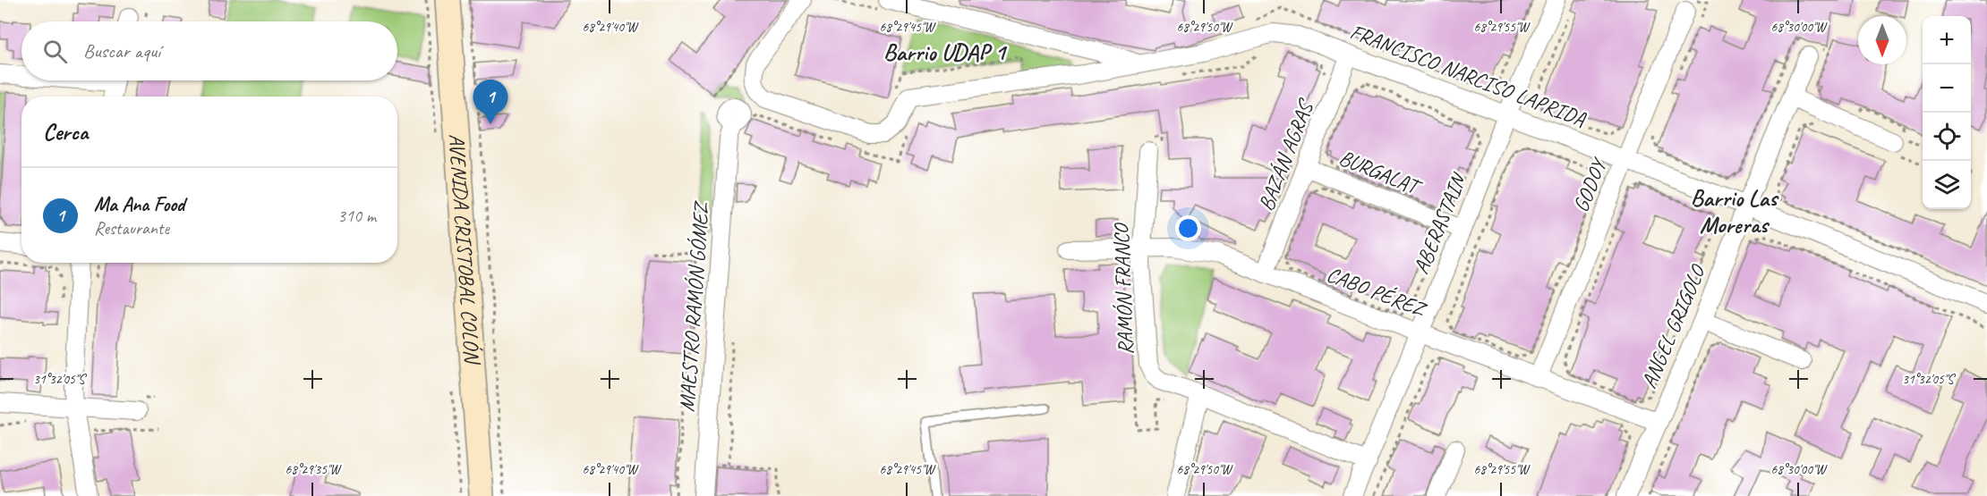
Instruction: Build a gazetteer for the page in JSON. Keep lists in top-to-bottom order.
{
  "streets": {
    "main road": ["AVENIDA CRISTOBAL COLÓN"],
    "street": [
      "FRANCISCO NARCISO LAPRIDA",
      "BAZÁN AGRAS",
      "BURGALAT",
      "GODOY",
      "ABERASTAIN",
      "RAMÓN FRANCO",
      "CABO PÉREZ",
      "MAESTRO RAMÓN GÓMEZ",
      "ANGEL GRIGOLO"
    ]
  },
  "crossings": [
    ["FRANCISCO NARCISO LAPRIDA", "BAZÁN AGRAS"],
    ["FRANCISCO NARCISO LAPRIDA", "GODOY"],
    ["FRANCISCO NARCISO LAPRIDA", "ABERASTAIN"],
    ["FRANCISCO NARCISO LAPRIDA", "ANGEL GRIGOLO"],
    ["BAZÁN AGRAS", "BURGALAT"],
    ["BAZÁN AGRAS", "CABO PÉREZ"],
    ["BURGALAT", "ABERASTAIN"],
    ["GODOY", "CABO PÉREZ"],
    ["ABERASTAIN", "RAMÓN FRANCO"],
    ["ABERASTAIN", "CABO PÉREZ"],
    ["RAMÓN FRANCO", "CABO PÉREZ"],
    ["CABO PÉREZ", "ANGEL GRIGOLO"]
  ],
  "districts": ["Barrio UDAP 1", "Barrio Las Moreras"],
  "north": "bottom",
  "page": {
    "map_buttons": ["+", "−"],
    "search": "Buscar aquí",
    "pins": "1",
    "heading": "Cerca",
    "list": [
      {
        "mark": "1",
        "name": "Ma Ana Food",
        "note": "Restaurante",
        "value": "310 m"
      }
    ]
  },
  "coordinates": [
    "68°29'40\"W",
    "68°29'45\"W",
    "68°29'50\"W",
    "68°29'55\"W",
    "68°30'00\"W",
    "31°32'05\"S",
    "68°29'35\"W"
  ]
}
